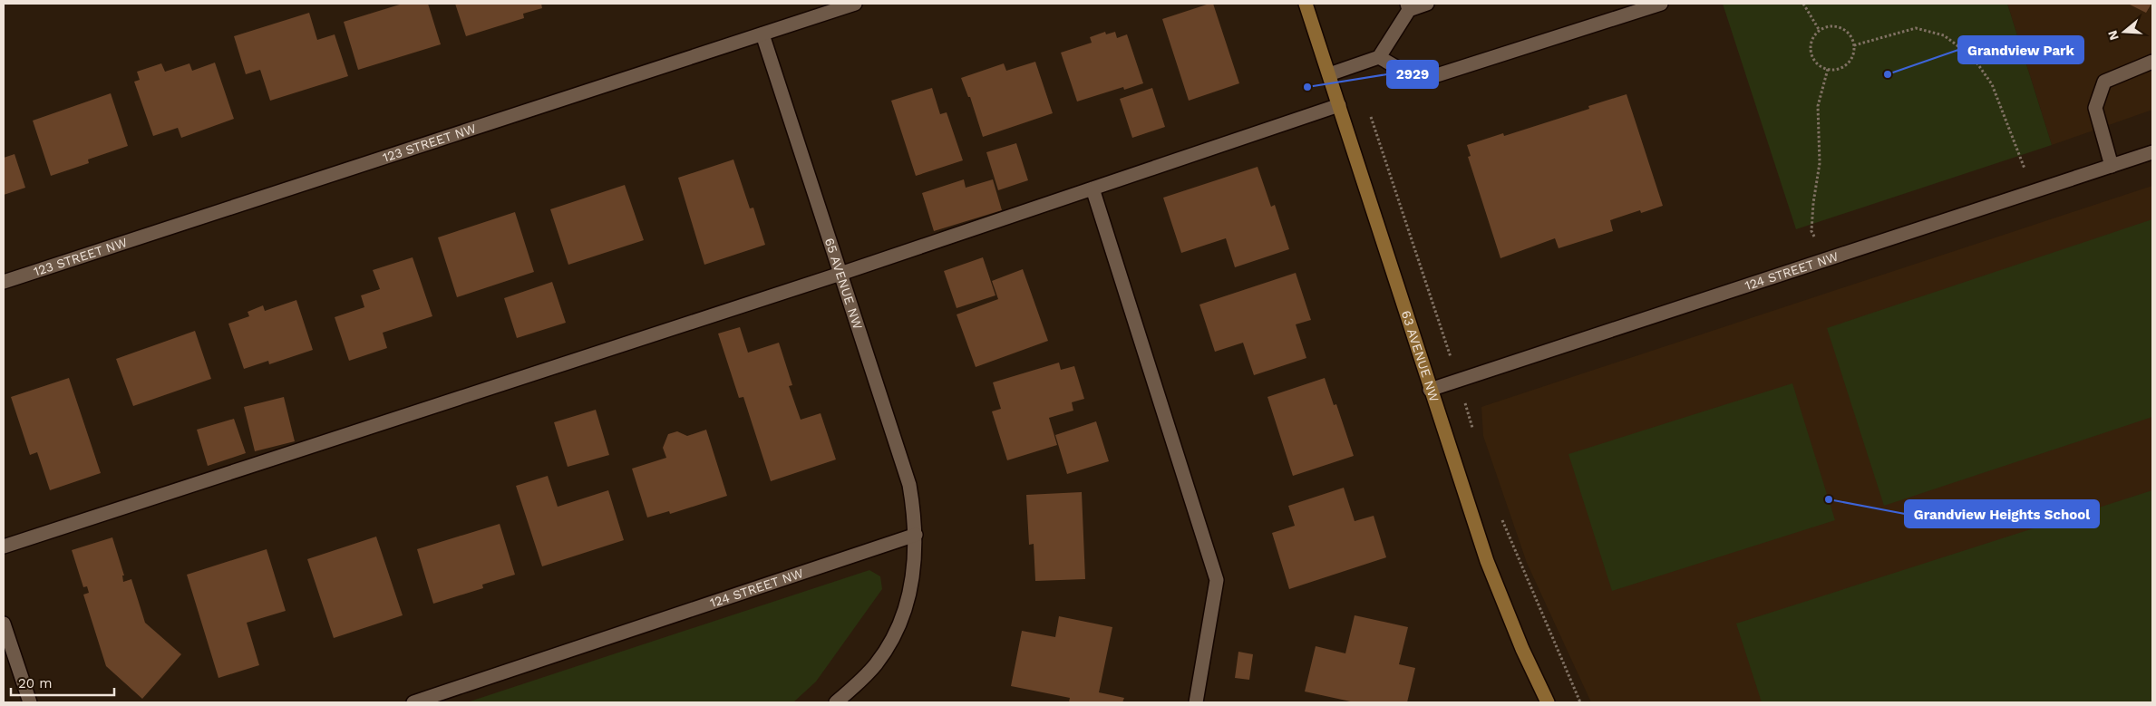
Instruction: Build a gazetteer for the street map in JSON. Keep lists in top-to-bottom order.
{
  "streets": {
    "street": [
      "123 STREET NW",
      "124 STREET NW",
      "65 AVENUE NW",
      "63 AVENUE NW"
    ]
  },
  "crossings": [
    ["123 STREET NW", "65 AVENUE NW"],
    ["124 STREET NW", "65 AVENUE NW"],
    ["124 STREET NW", "63 AVENUE NW"]
  ],
  "places": ["Grandview Park", "2929", "Grandview Heights School"],
  "scale_bar": "20 m",
  "north": "left"
}
